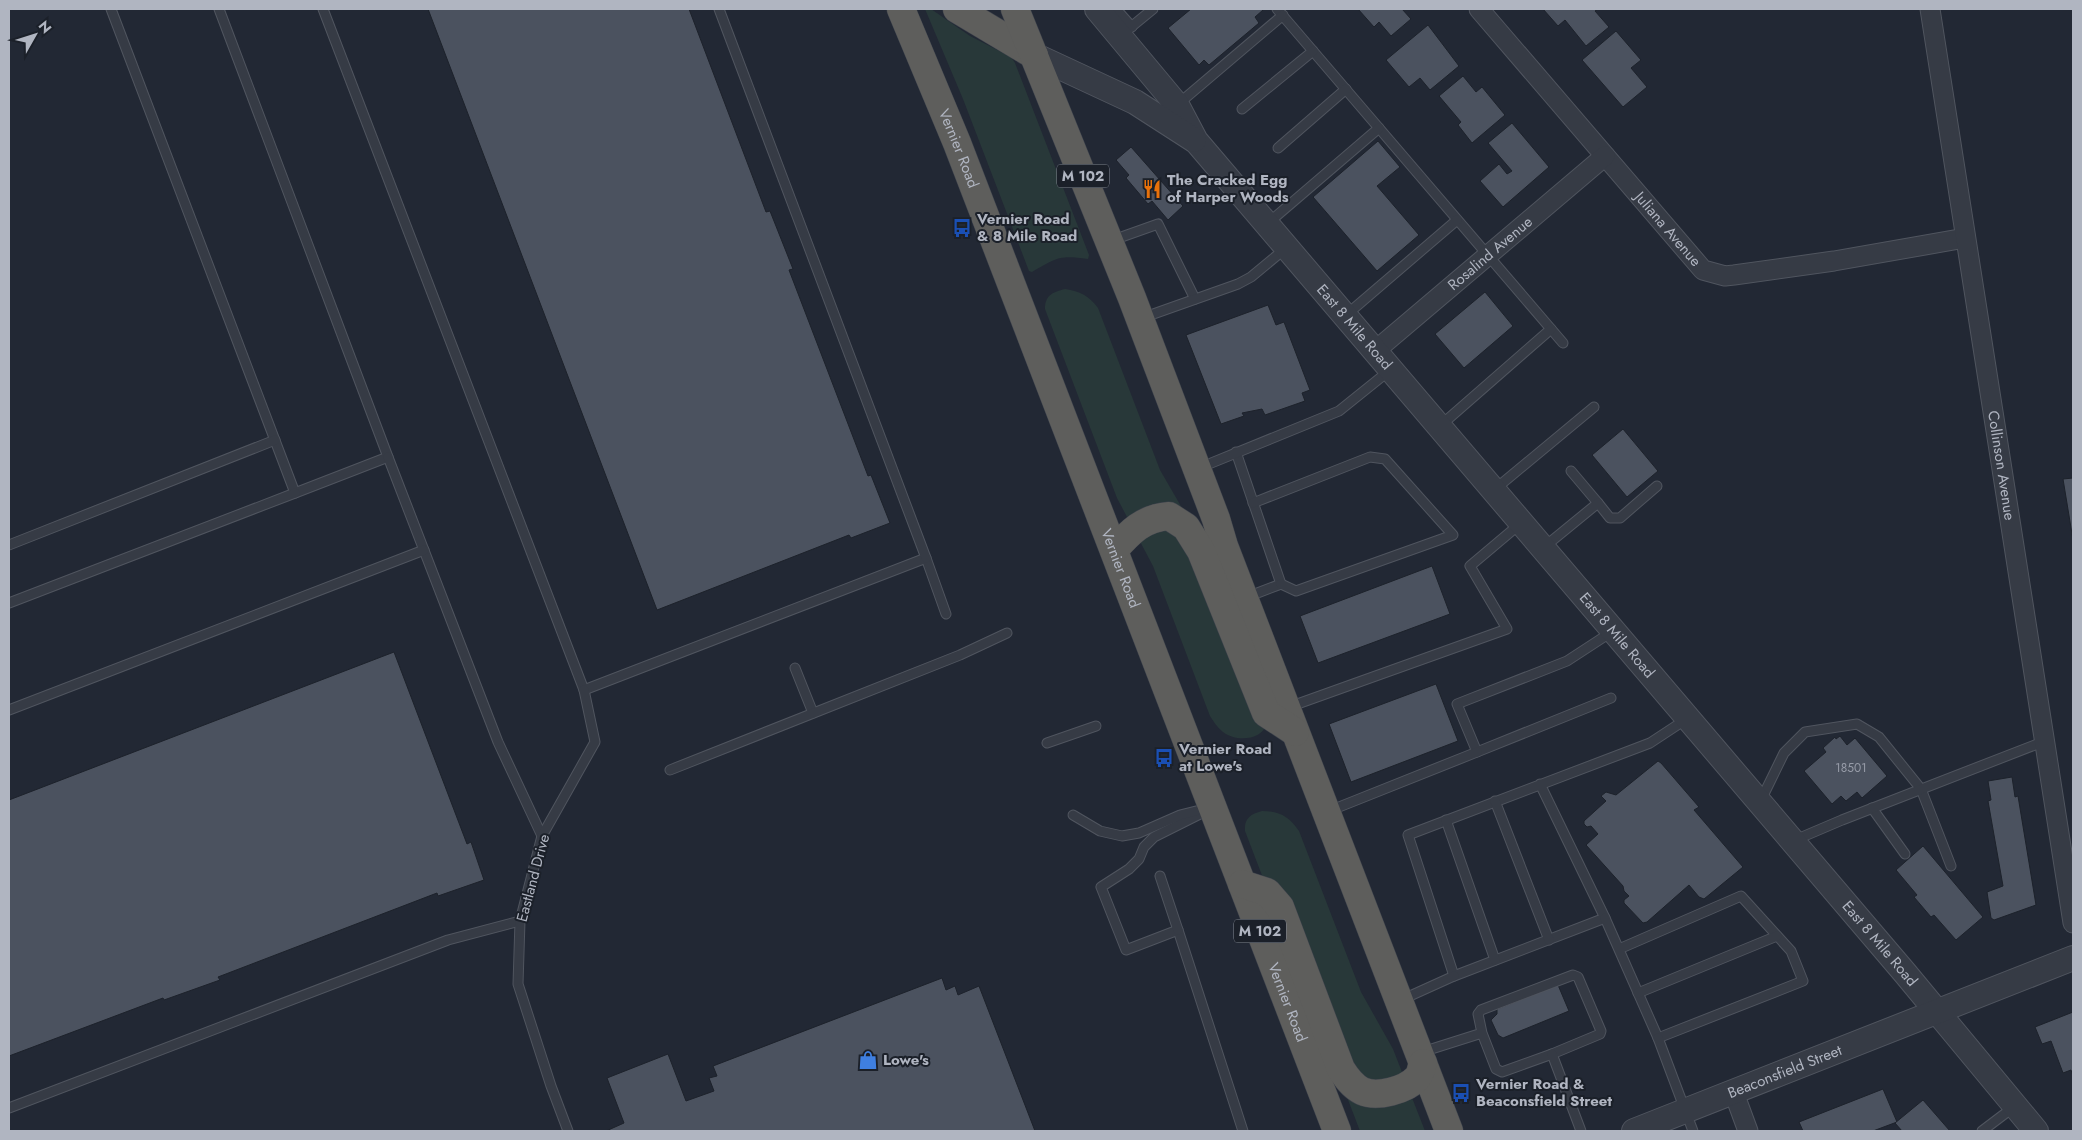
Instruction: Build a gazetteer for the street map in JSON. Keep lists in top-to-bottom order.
{
  "streets": {
    "highway": ["Vernier Road", "M 102"],
    "street": [
      "Juliana Avenue",
      "Rosalind Avenue",
      "East 8 Mile Road",
      "Collinson Avenue",
      "Beaconsfield Street"
    ],
    "lane": ["Eastland Drive"]
  },
  "crossings": [
    ["M 102", "East 8 Mile Road"],
    ["Juliana Avenue", "Rosalind Avenue"],
    ["Juliana Avenue", "Collinson Avenue"],
    ["Rosalind Avenue", "East 8 Mile Road"],
    ["East 8 Mile Road", "Beaconsfield Street"]
  ],
  "places": {
    "restaurant": ["The Cracked Egg of Harper Woods"],
    "bus stop": ["Vernier Road & 8 Mile Road", "Vernier Road at Lowe's", "Vernier Road & Beaconsfield Street"],
    "shop": ["Lowe's"]
  },
  "house_numbers": ["18501"],
  "north": "top right"
}
